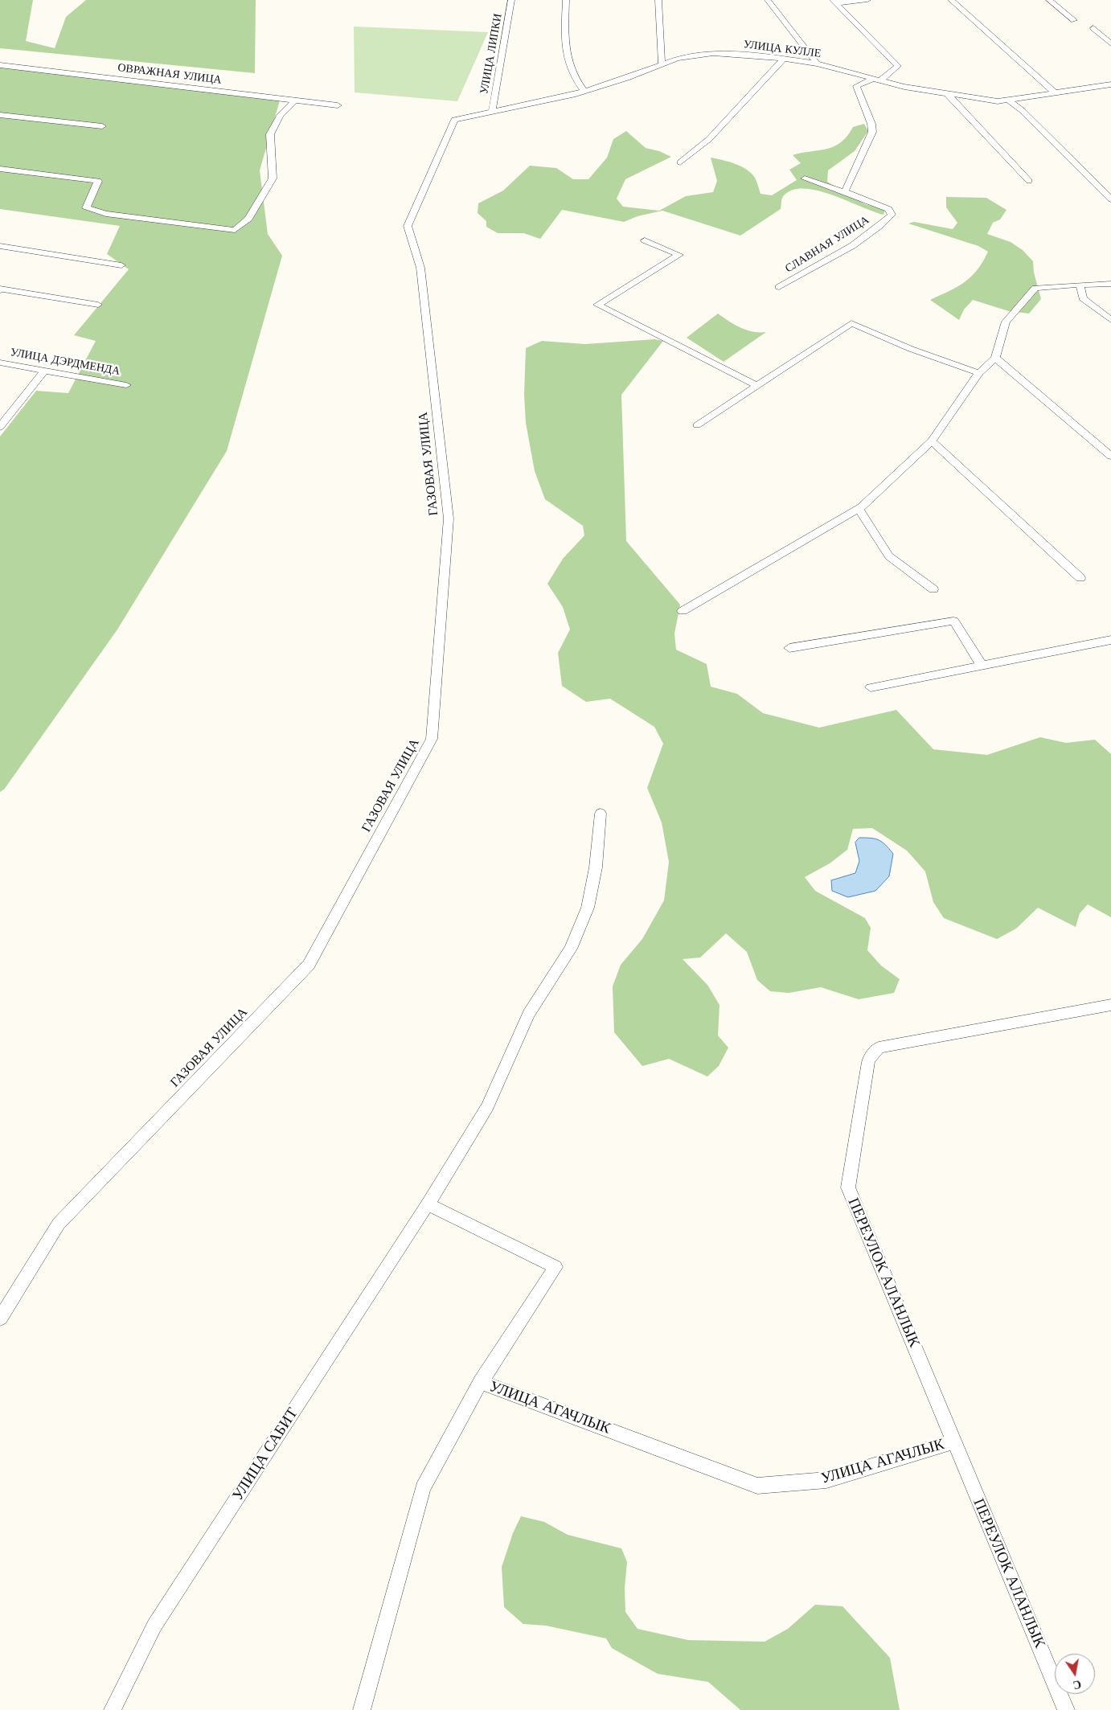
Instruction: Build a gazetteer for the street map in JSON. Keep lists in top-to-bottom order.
{
  "streets": {
    "street": [
      "УЛИЦА КУЛЛЕ",
      "УЛИЦА ЛИПКИ",
      "ОВРАЖНАЯ УЛИЦА",
      "СЛАВНАЯ УЛИЦА",
      "УЛИЦА ДЭРДМЕНДА",
      "ГАЗОВАЯ УЛИЦА",
      "ПЕРЕУЛОК АЛАНЛЫК",
      "УЛИЦА АГАЧЛЫК",
      "УЛИЦА САБИТ"
    ]
  },
  "crossings": [
    ["УЛИЦА КУЛЛЕ", "УЛИЦА ЛИПКИ"],
    ["УЛИЦА КУЛЛЕ", "ГАЗОВАЯ УЛИЦА"],
    ["ПЕРЕУЛОК АЛАНЛЫК", "УЛИЦА АГАЧЛЫК"]
  ],
  "north": "bottom"
}
